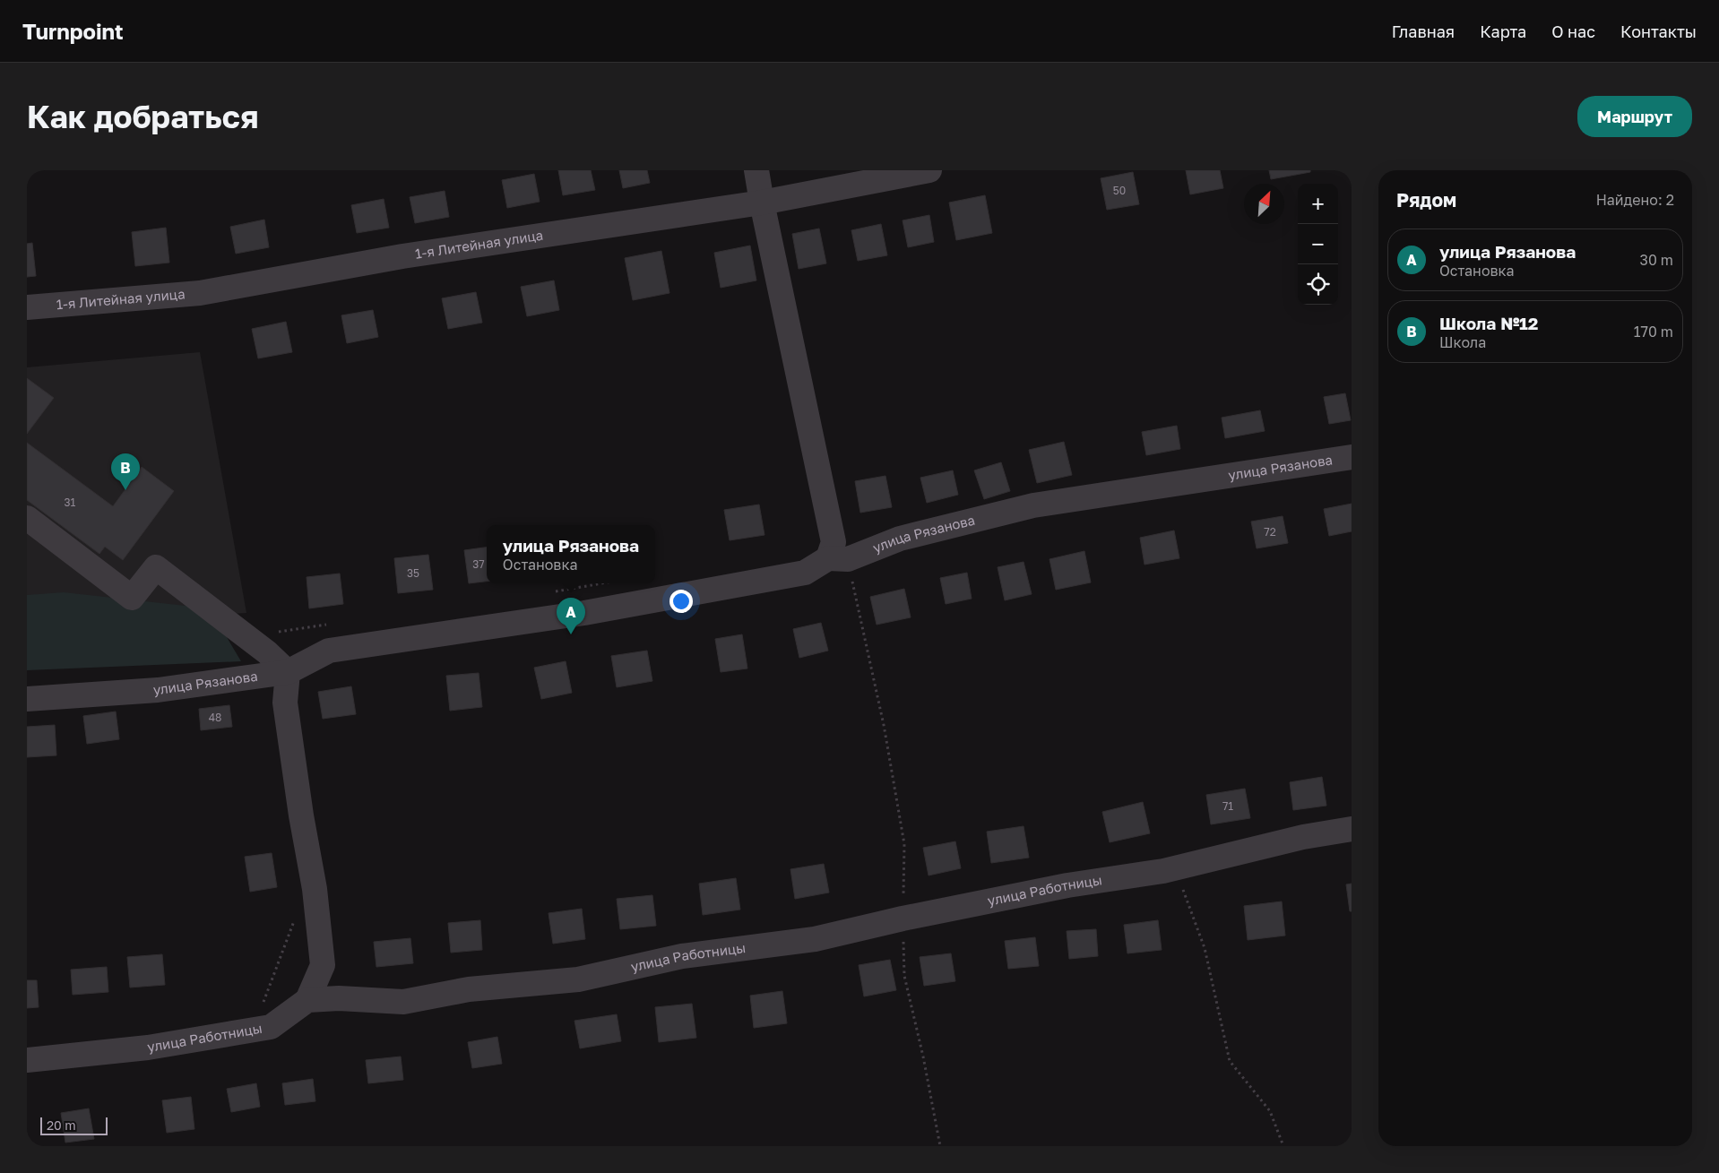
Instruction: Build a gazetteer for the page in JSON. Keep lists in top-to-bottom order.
{
  "streets": {
    "street": ["1-я Литейная улица", "улица Рязанова", "улица Работницы"]
  },
  "house_numbers": [
    "50",
    "31",
    "72",
    "37",
    "35",
    "48",
    "71"
  ],
  "scale_bar": "20 m",
  "north": "top right",
  "page": {
    "header": "Turnpoint",
    "nav": [
      "Главная",
      "Карта",
      "О нас",
      "Контакты"
    ],
    "buttons": "Маршрут",
    "title": "Как добраться",
    "heading": ["Рядом", "Найдено: 2"],
    "map_buttons": ["+", "−"],
    "list": [
      {
        "mark": "A",
        "name": "улица Рязанова",
        "note": "Остановка",
        "value": "30 m"
      },
      {
        "mark": "B",
        "name": "Школа №12",
        "note": "Школа",
        "value": "170 m"
      }
    ],
    "pins": ["B", "A"],
    "popup": ["улица Рязанова", "Остановка"],
    "scale": "20 m"
  }
}
